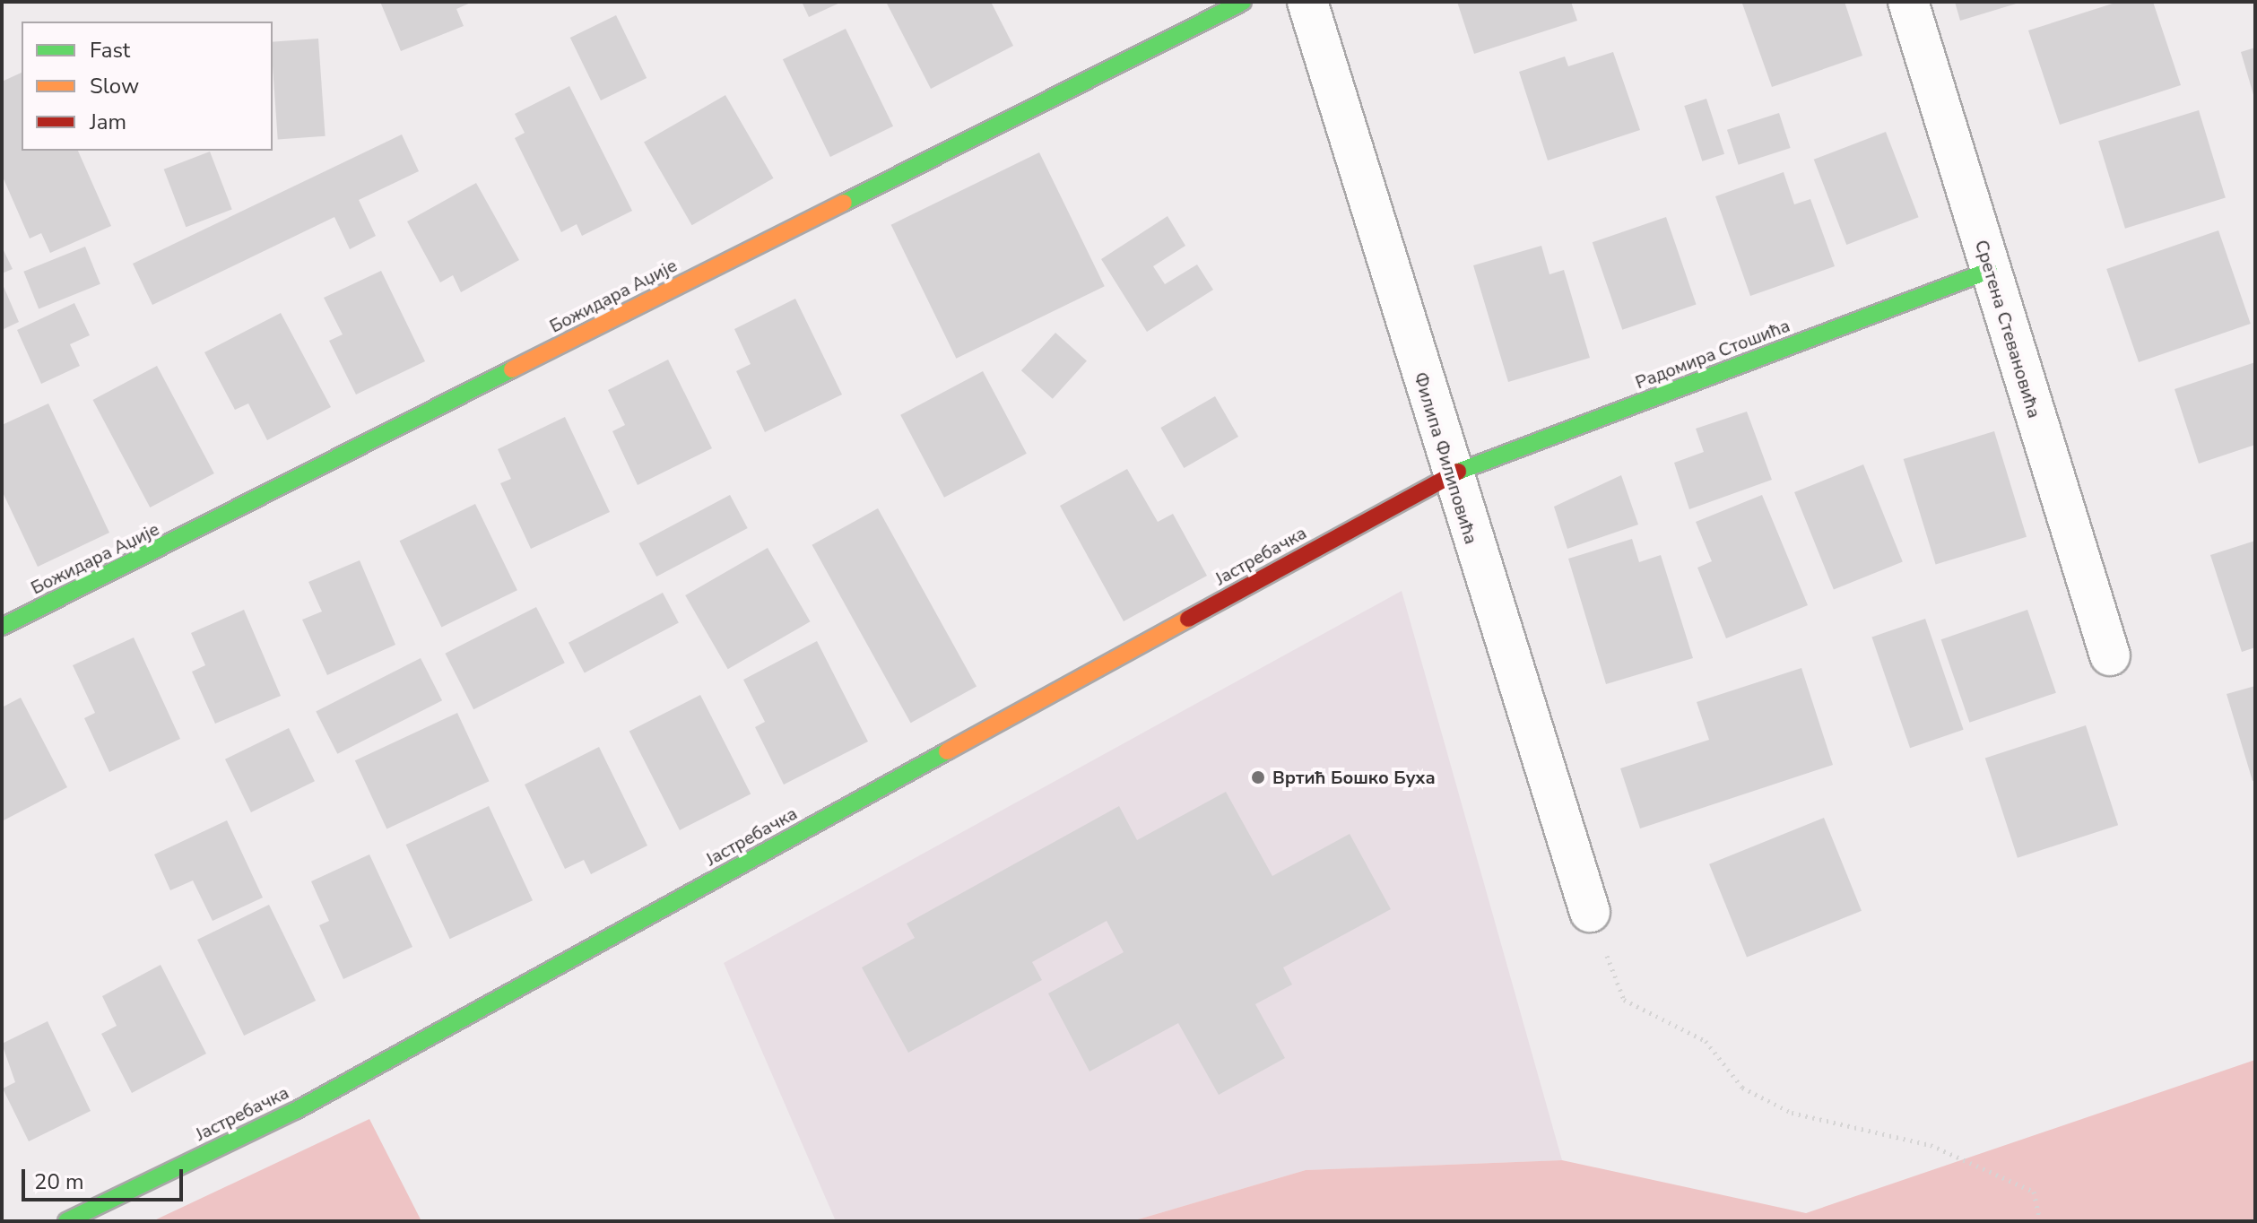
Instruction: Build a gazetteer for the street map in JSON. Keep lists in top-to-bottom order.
{
  "streets": {
    "street": [
      "Божидара Аџије",
      "Сретена Стевановића",
      "Радомира Стошића",
      "Филипа Филиповића",
      "Јастребачка"
    ]
  },
  "crossings": [
    ["Сретена Стевановића", "Радомира Стошића"],
    ["Радомира Стошића", "Филипа Филиповића"],
    ["Радомира Стошића", "Јастребачка"],
    ["Филипа Филиповића", "Јастребачка"]
  ],
  "places": ["Вртић Бошко Буха"],
  "legend": ["Fast", "Slow", "Jam"],
  "scale_bar": "20 m"
}
